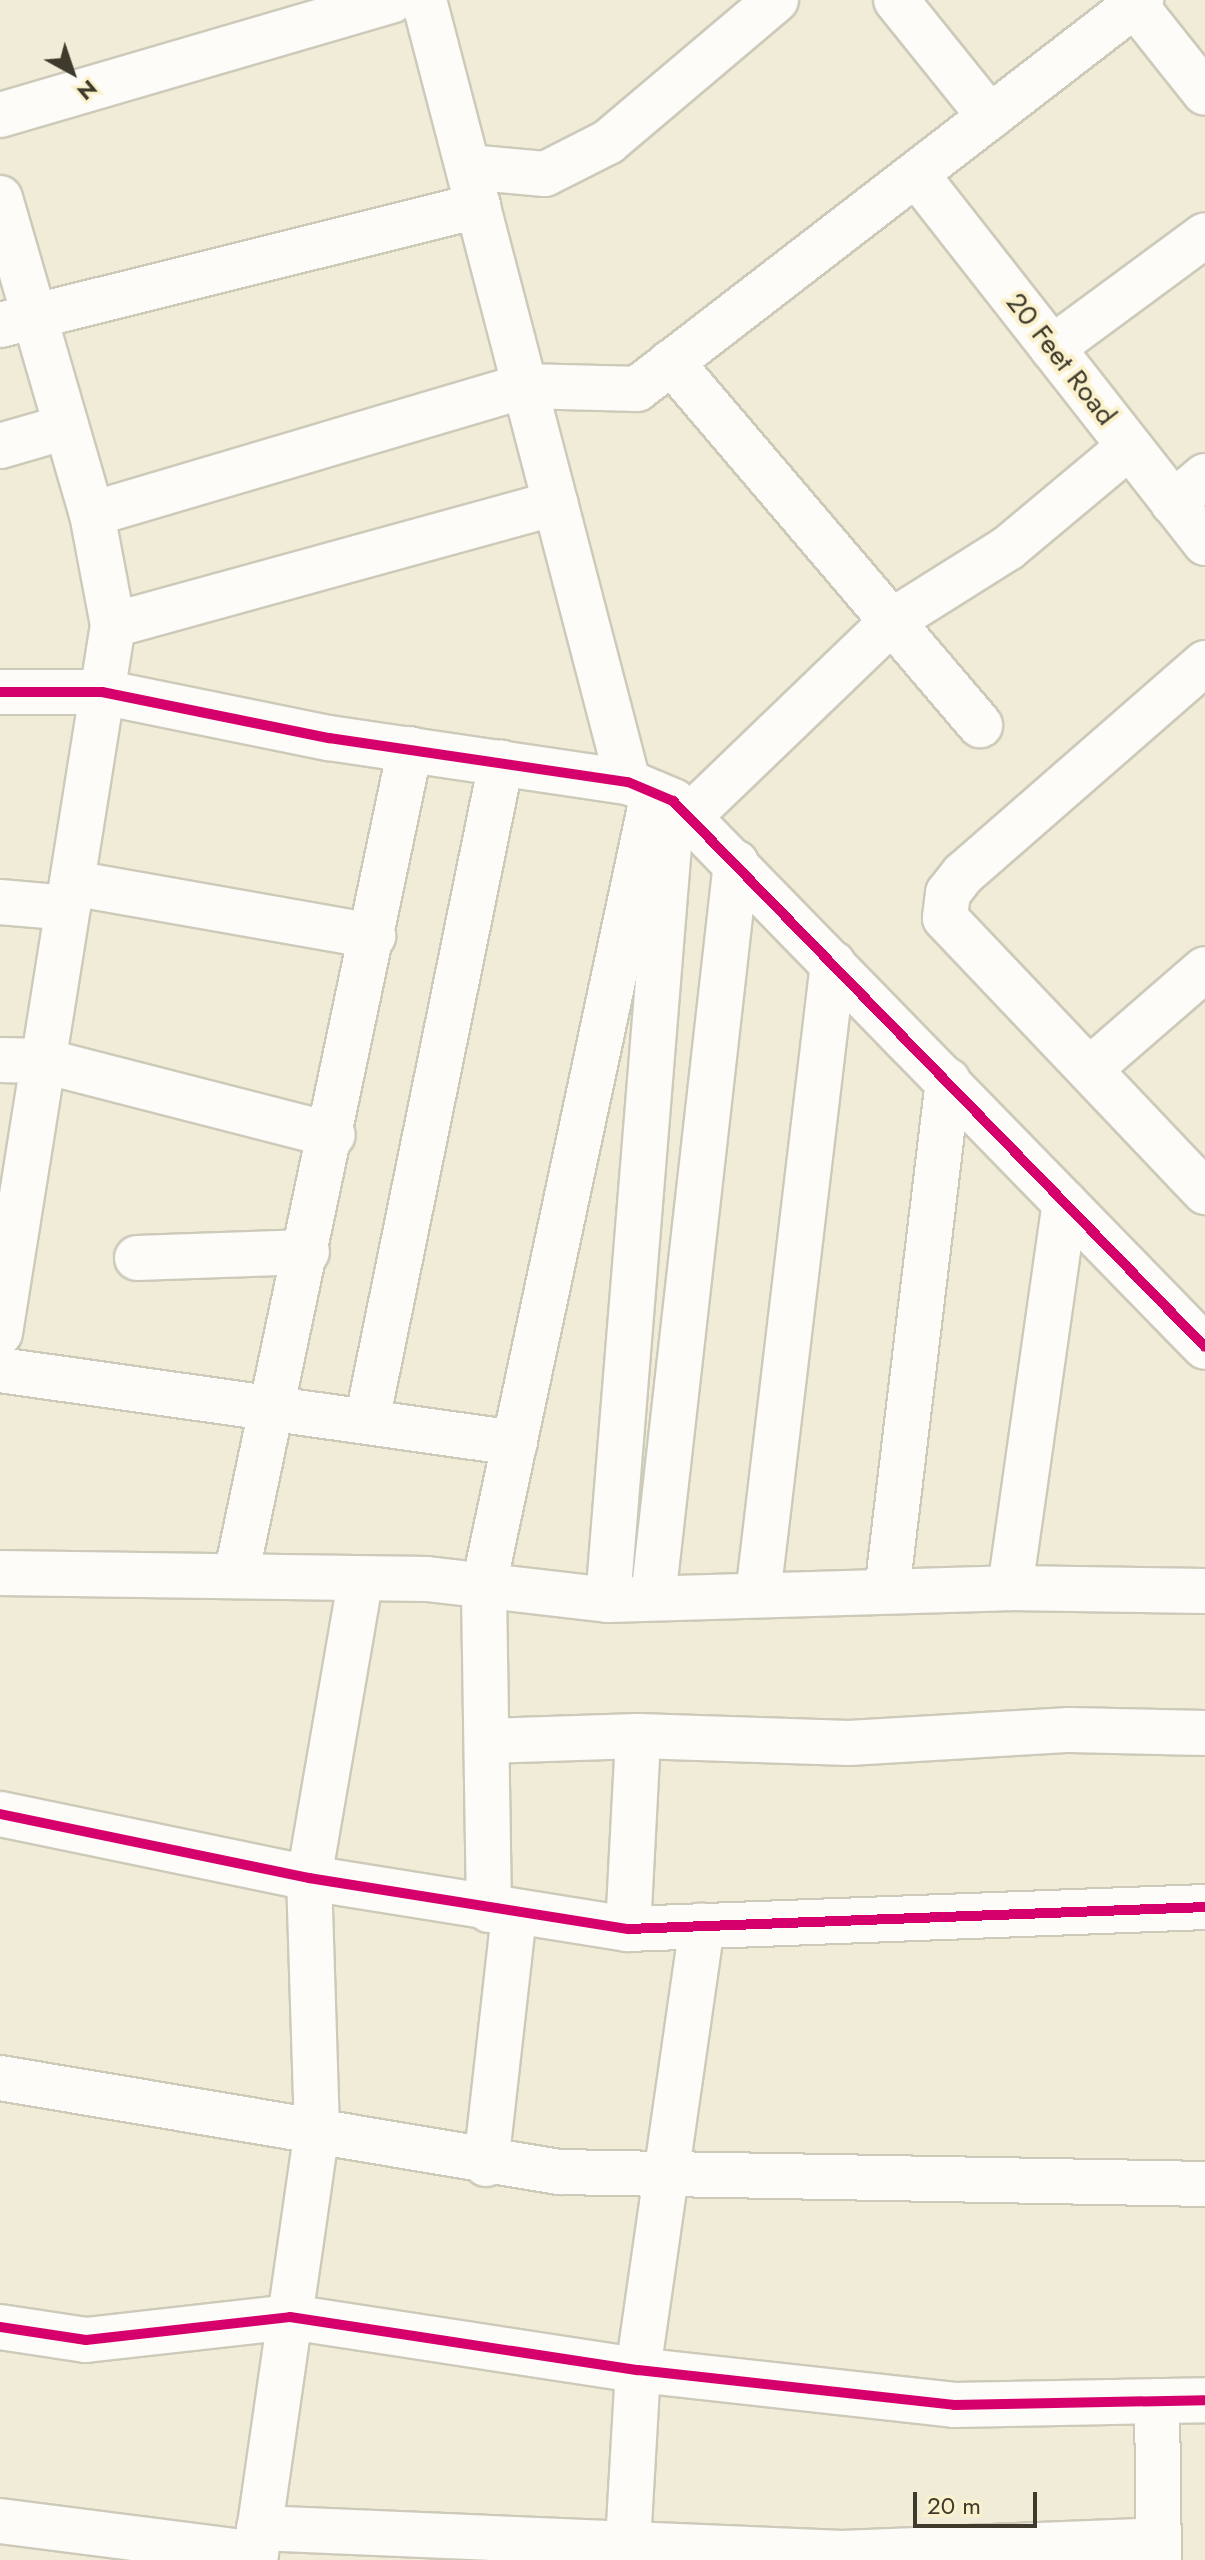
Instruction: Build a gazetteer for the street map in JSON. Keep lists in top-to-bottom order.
{
  "streets": {
    "street": ["20 Feet Road"]
  },
  "scale_bar": "20 m",
  "north": "bottom right"
}
